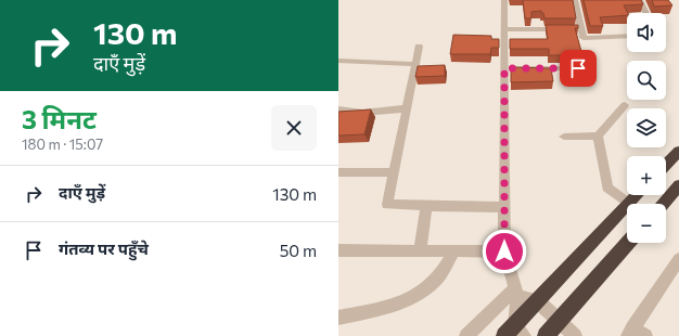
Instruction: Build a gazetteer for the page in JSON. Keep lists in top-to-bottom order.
{
  "page": {
    "turn": ["130 m", "दाएँ मुड़ें"],
    "map_buttons": ["+", "−"],
    "heading": ["3 मिनट", "180 m · 15:07"],
    "list": [
      {
        "name": "दाएँ मुड़ें",
        "value": "130 m"
      },
      {
        "name": "गंतव्य पर पहुँचे",
        "value": "50 m"
      }
    ]
  }
}
